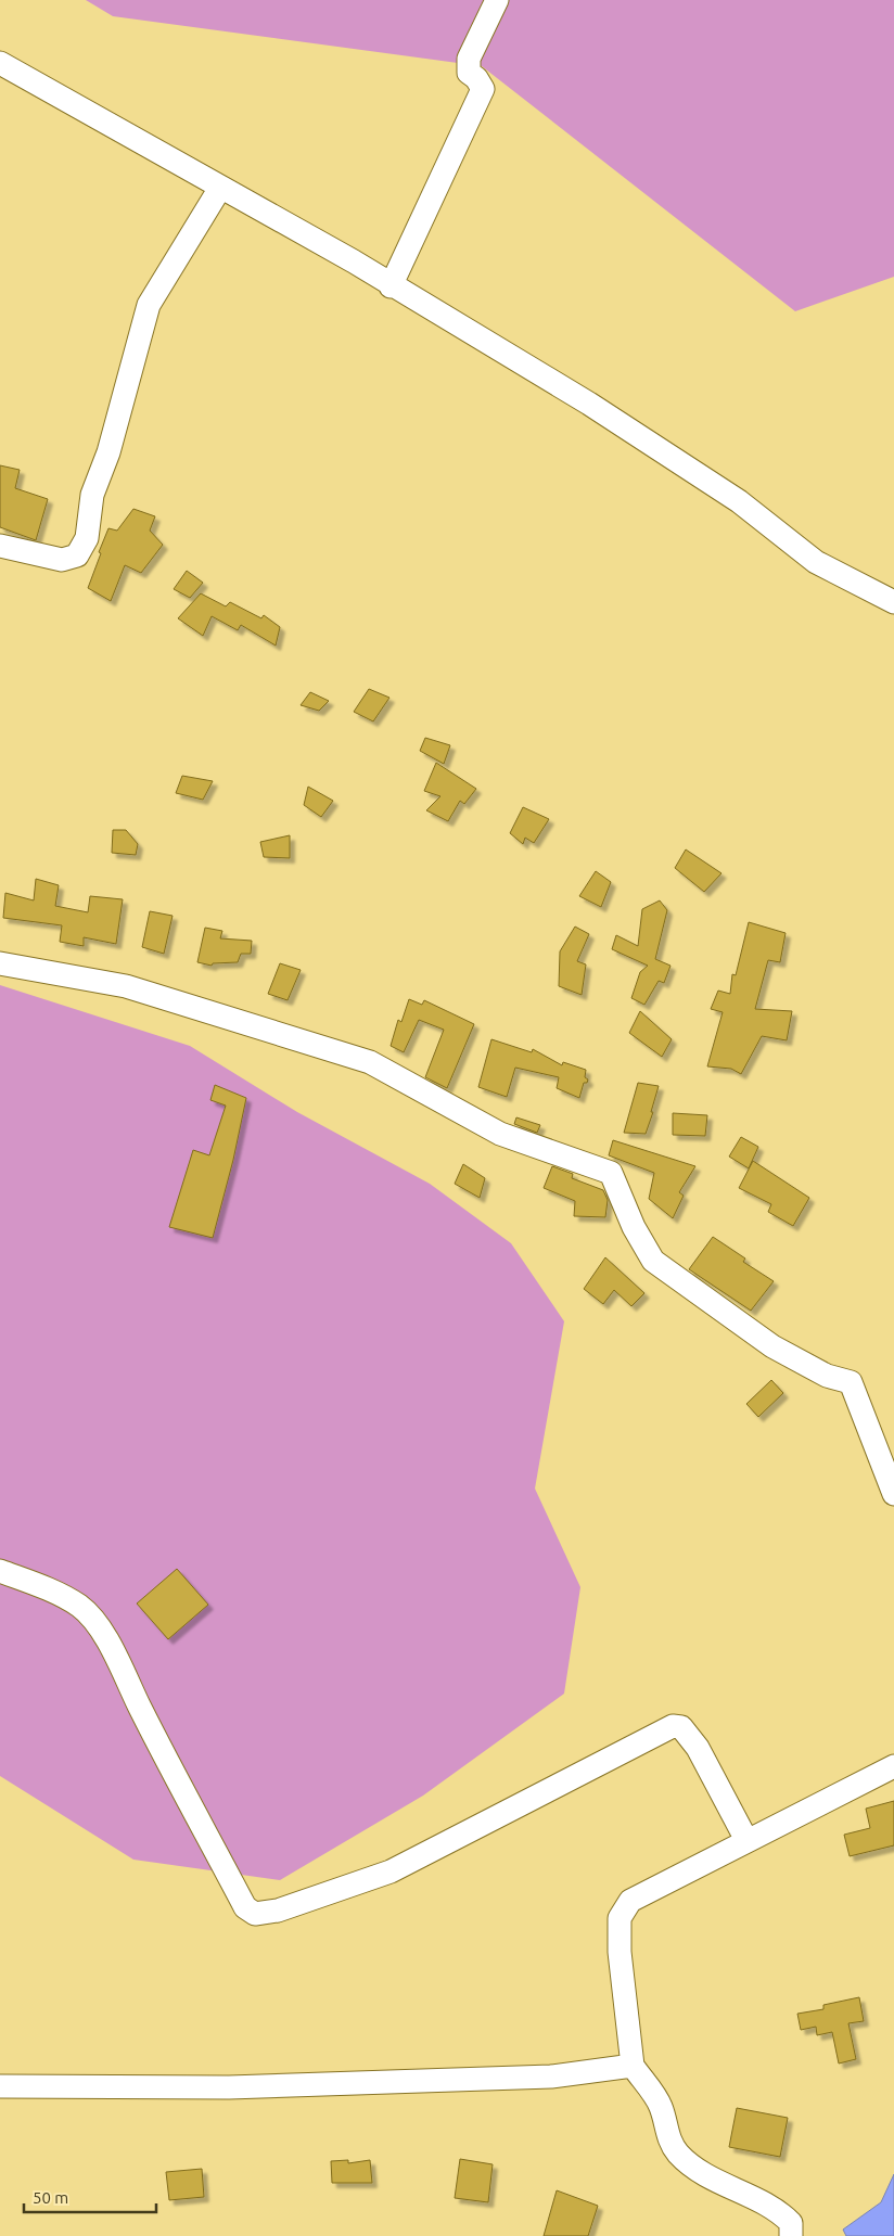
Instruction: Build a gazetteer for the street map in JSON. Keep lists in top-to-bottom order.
{
  "scale_bar": "50 m"
}
